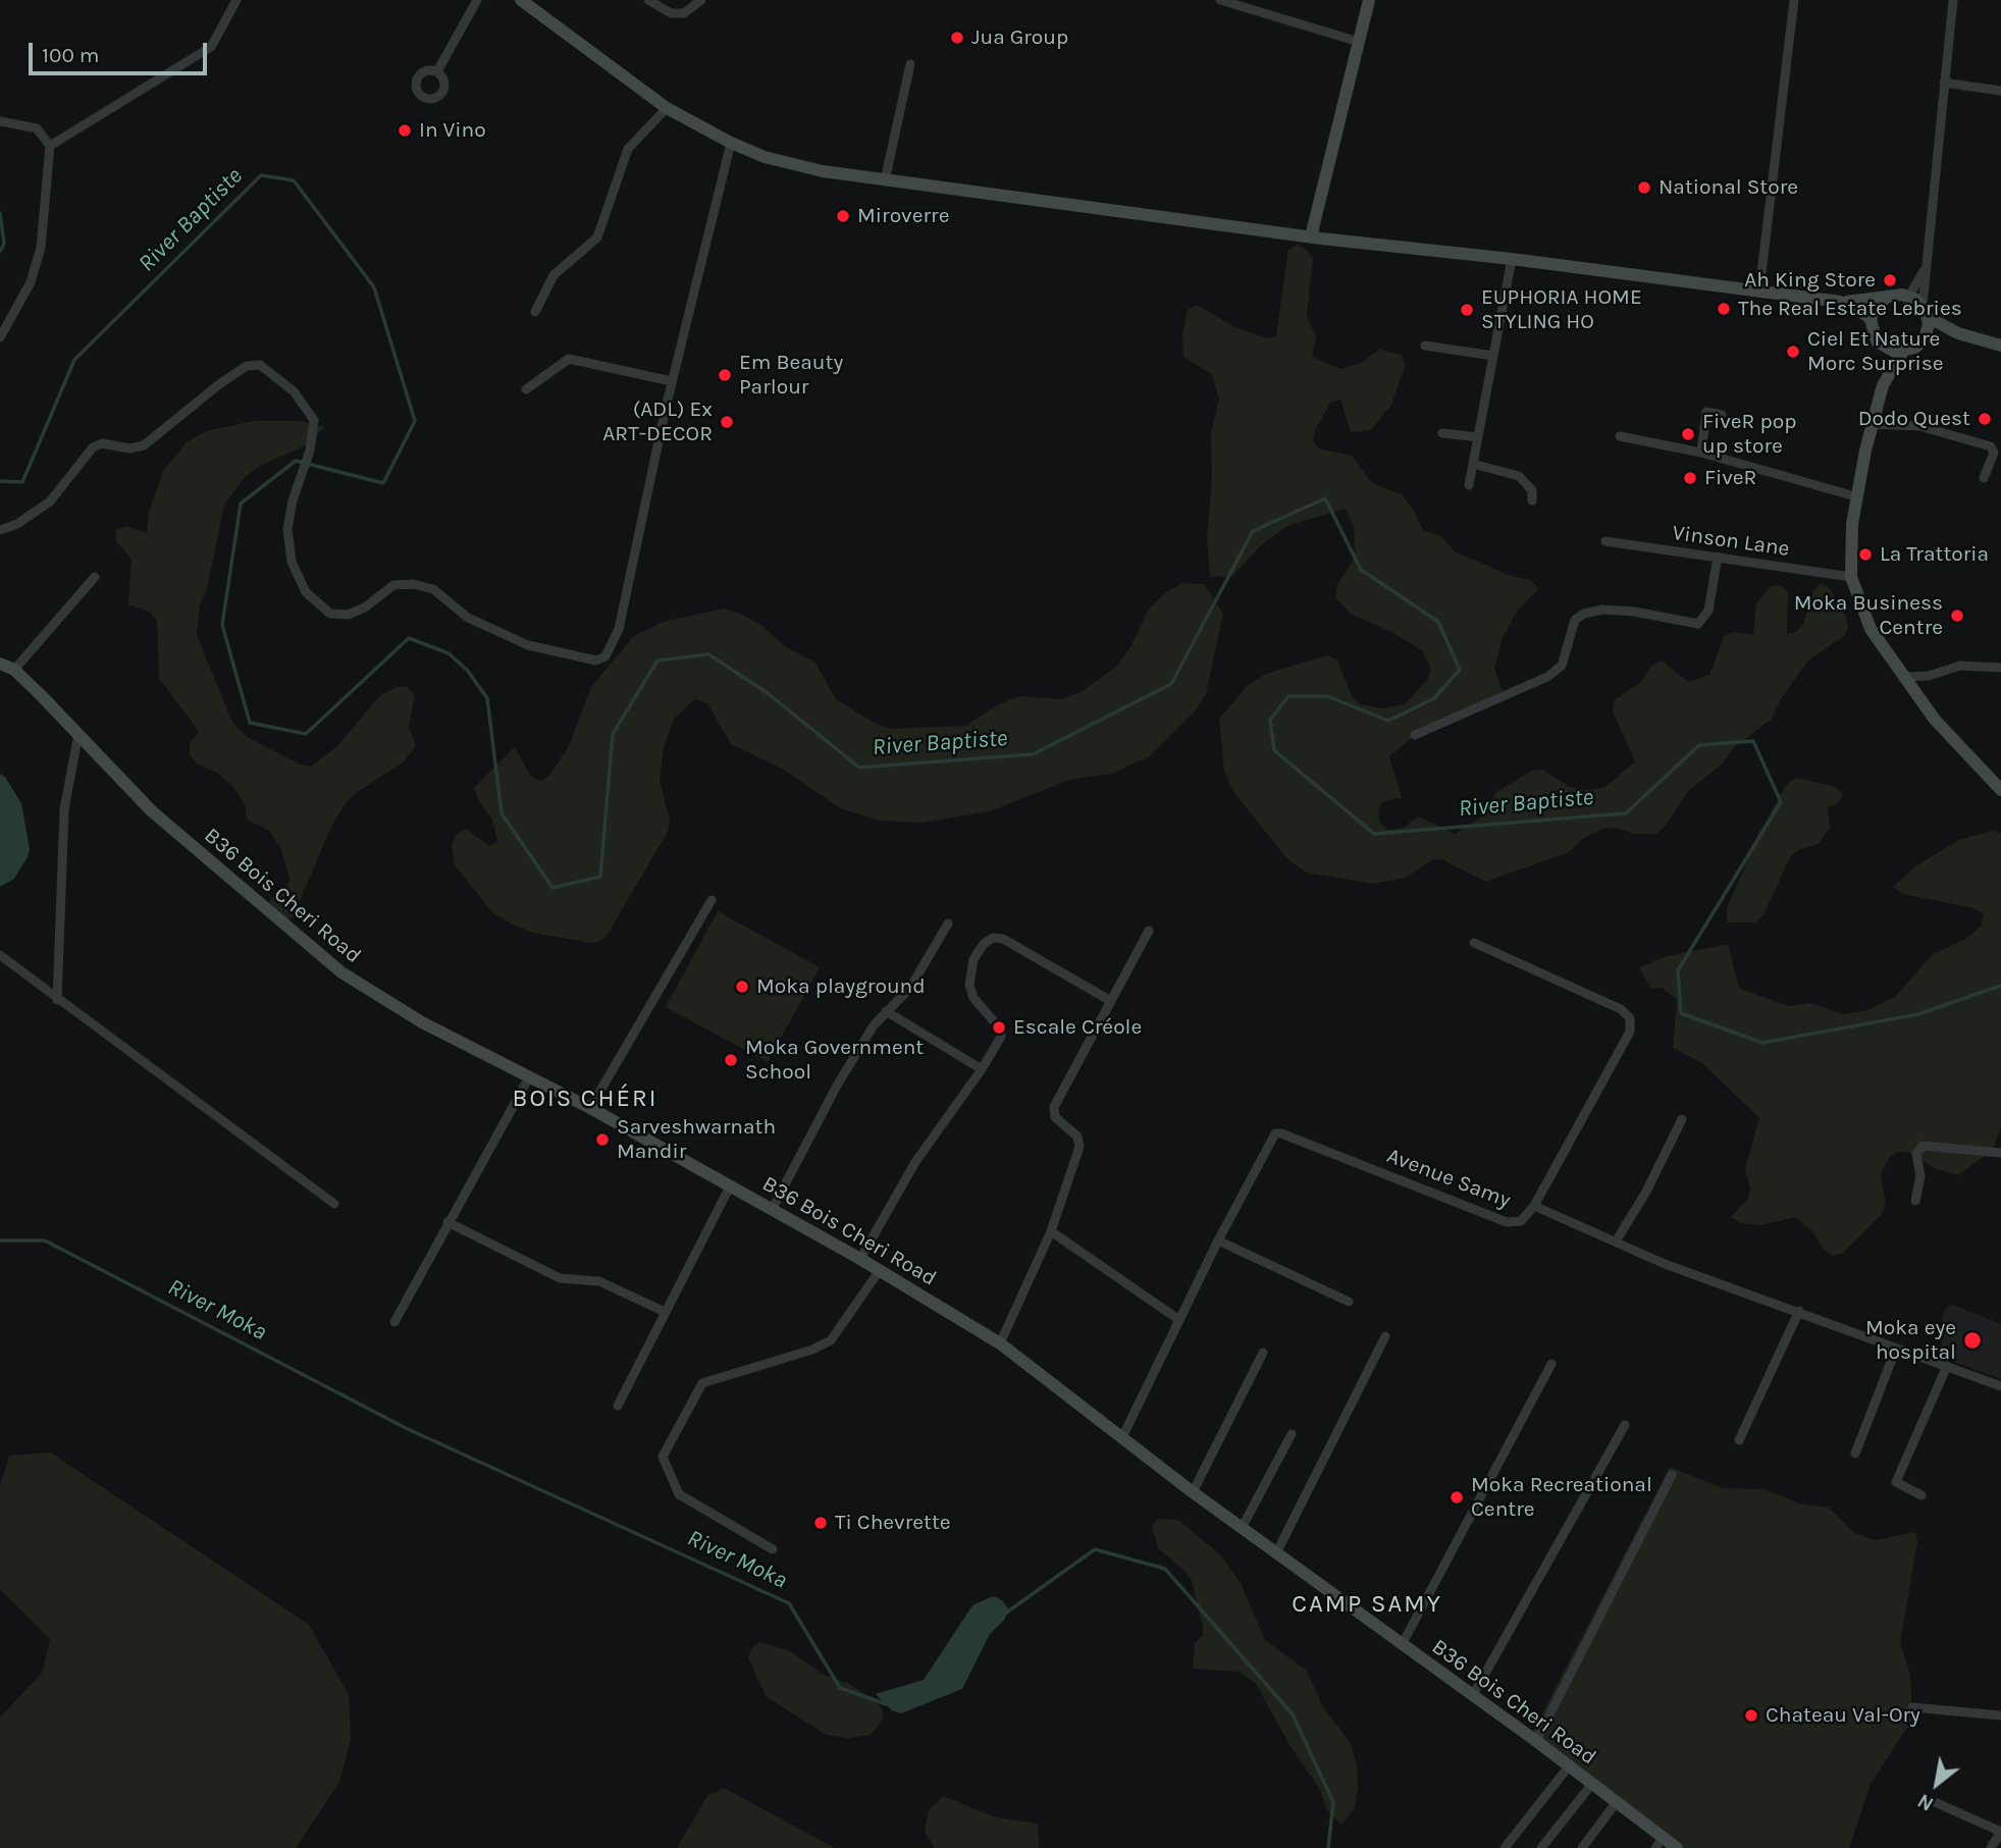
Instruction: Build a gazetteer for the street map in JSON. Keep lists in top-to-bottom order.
{
  "streets": {
    "main road": ["B36 Bois Cheri Road"],
    "street": ["Vinson Lane", "Avenue Samy"]
  },
  "crossings": [
    ["B36 Bois Cheri Road", "Avenue Samy"]
  ],
  "districts": ["BOIS CHÉRI", "CAMP SAMY"],
  "water": ["River Baptiste", "River Moka"],
  "places": [
    "Jua Group",
    "In Vino",
    "National Store",
    "Miroverre",
    "Ah King Store",
    "The Real Estate Lebries",
    "EUPHORIA HOME STYLING HO",
    "Ciel Et Nature Morc Surprise",
    "Em Beauty Parlour",
    "Dodo Quest",
    "(ADL) Ex ART-DECOR",
    "FiveR pop up store",
    "FiveR",
    "La Trattoria",
    "Moka Business Centre",
    "Moka playground",
    "Escale Créole",
    "Moka Government School",
    "Sarveshwarnath Mandir",
    "Moka eye hospital",
    "Moka Recreational Centre",
    "Ti Chevrette",
    "Chateau Val-Ory"
  ],
  "scale_bar": "100 m",
  "north": "bottom left"
}
